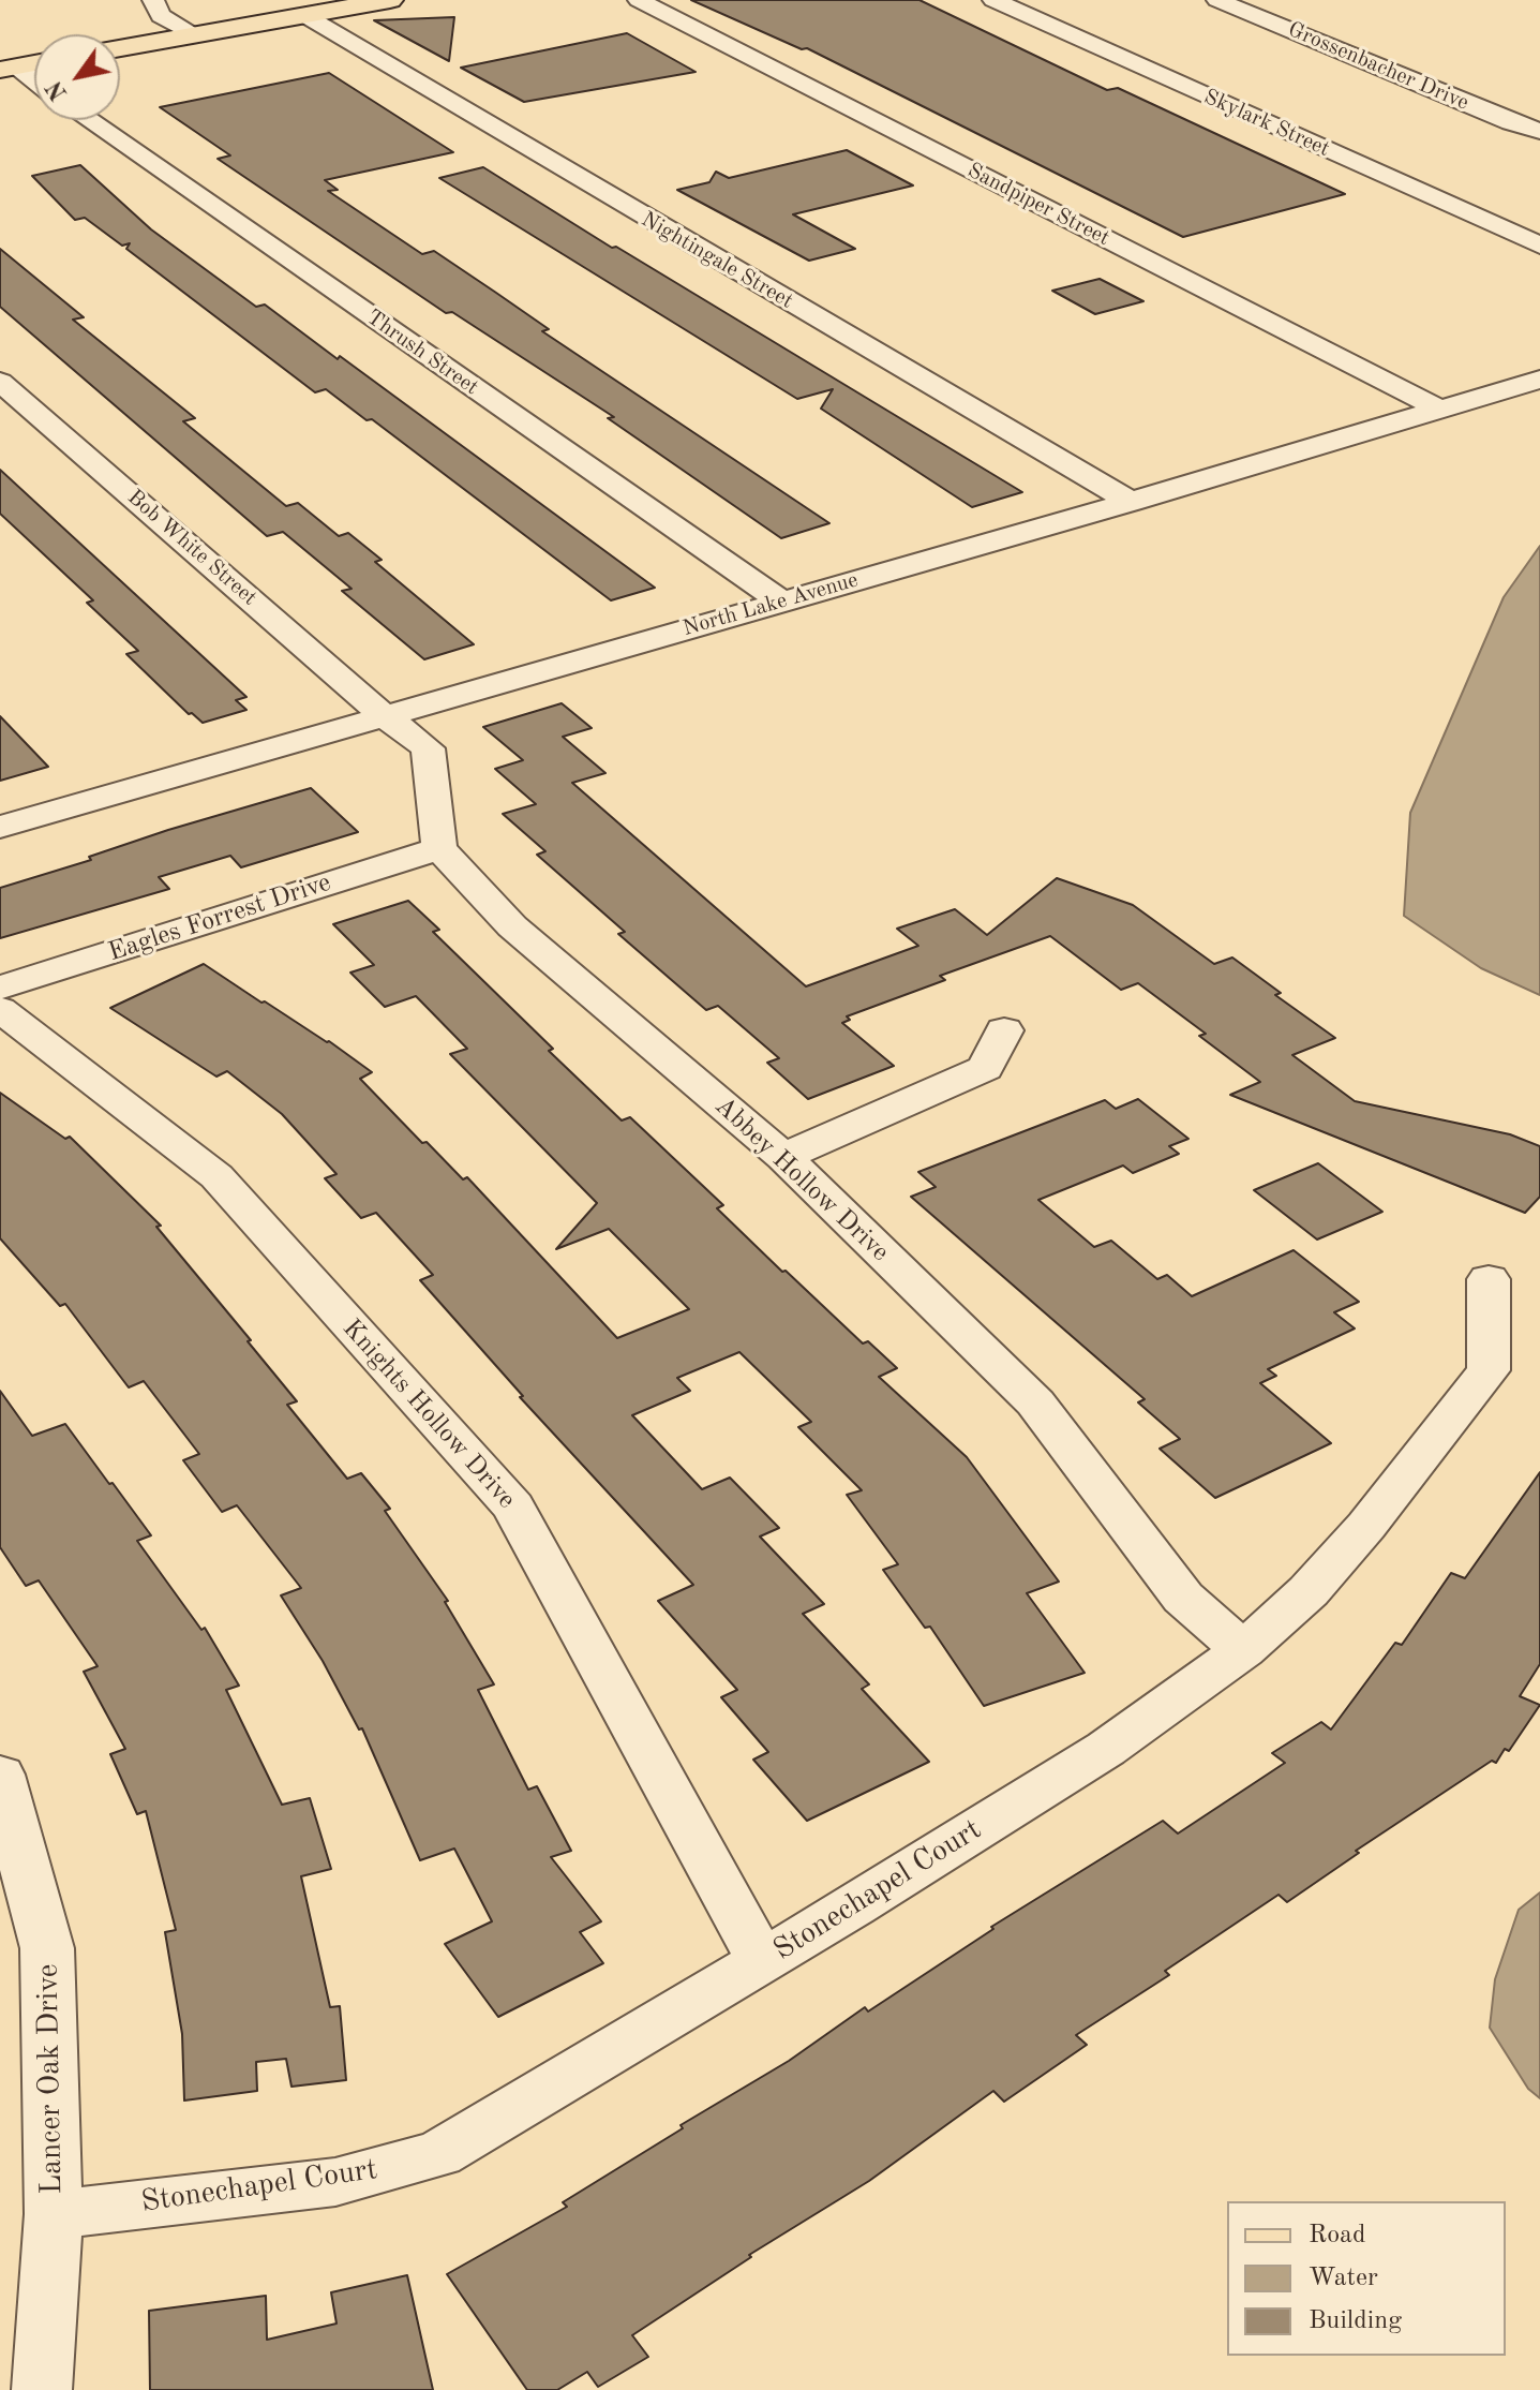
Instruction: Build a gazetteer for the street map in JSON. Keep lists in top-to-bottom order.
{
  "streets": {
    "street": [
      "Grossenbacher Drive",
      "Skylark Street",
      "Sandpiper Street",
      "Nightingale Street",
      "Thrush Street",
      "Bob White Street",
      "North Lake Avenue",
      "Eagles Forrest Drive",
      "Abbey Hollow Drive",
      "Knights Hollow Drive",
      "Stonechapel Court",
      "Lancer Oak Drive"
    ]
  },
  "crossings": [
    ["Sandpiper Street", "North Lake Avenue"],
    ["Nightingale Street", "North Lake Avenue"],
    ["Thrush Street", "North Lake Avenue"],
    ["Bob White Street", "North Lake Avenue"],
    ["Eagles Forrest Drive", "Abbey Hollow Drive"],
    ["Abbey Hollow Drive", "Stonechapel Court"],
    ["Knights Hollow Drive", "Stonechapel Court"],
    ["Stonechapel Court", "Lancer Oak Drive"]
  ],
  "legend": ["Road", "Water", "Building"],
  "north": "bottom left"
}
